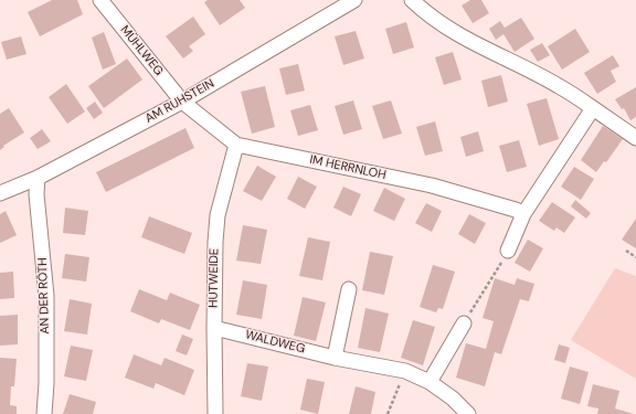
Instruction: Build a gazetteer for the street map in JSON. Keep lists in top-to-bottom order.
{
  "streets": {
    "street": [
      "MÜHLWEG",
      "AM RUHSTEIN",
      "IM HERRNLOH",
      "HUTWEIDE",
      "AN DER RÖTH",
      "WALDWEG"
    ]
  },
  "crossings": [
    ["MÜHLWEG", "AM RUHSTEIN"],
    ["MÜHLWEG", "IM HERRNLOH"],
    ["AM RUHSTEIN", "IM HERRNLOH"],
    ["AM RUHSTEIN", "AN DER RÖTH"],
    ["IM HERRNLOH", "HUTWEIDE"],
    ["HUTWEIDE", "WALDWEG"]
  ]
}
